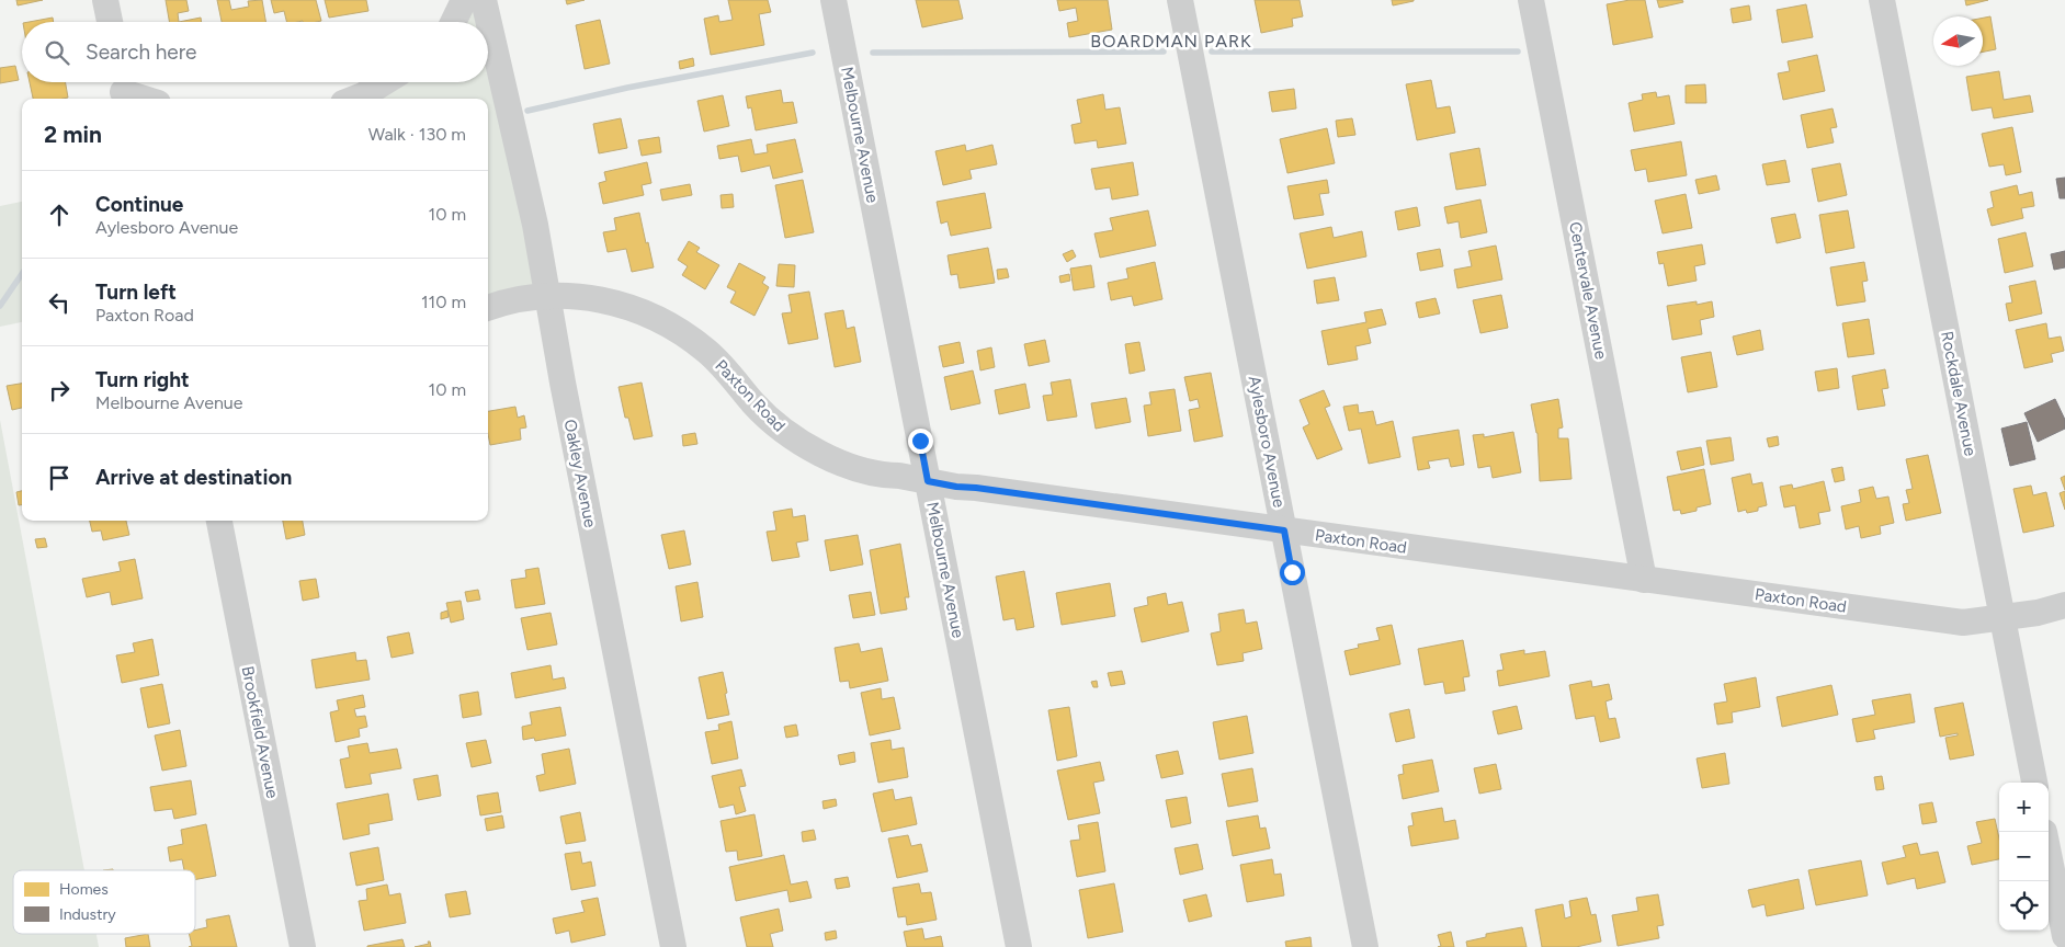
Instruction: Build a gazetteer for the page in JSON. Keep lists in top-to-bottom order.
{
  "streets": {
    "street": [
      "Melbourne Avenue",
      "Centervale Avenue",
      "Rockdale Avenue",
      "Paxton Road",
      "Aylesboro Avenue",
      "Oakley Avenue",
      "Brookfield Avenue"
    ]
  },
  "crossings": [
    ["Melbourne Avenue", "Paxton Road"],
    ["Centervale Avenue", "Paxton Road"],
    ["Rockdale Avenue", "Paxton Road"],
    ["Paxton Road", "Aylesboro Avenue"],
    ["Paxton Road", "Oakley Avenue"]
  ],
  "districts": ["BOARDMAN PARK"],
  "legend": ["Homes", "Industry"],
  "north": "left",
  "page": {
    "search": "Search here",
    "heading": ["2 min", "Walk · 130 m"],
    "list": [
      ["Continue", "Aylesboro Avenue", "10 m"],
      ["Turn left", "Paxton Road", "110 m"],
      ["Turn right", "Melbourne Avenue", "10 m"],
      "Arrive at destination"
    ],
    "map_buttons": ["+", "−"]
  }
}
